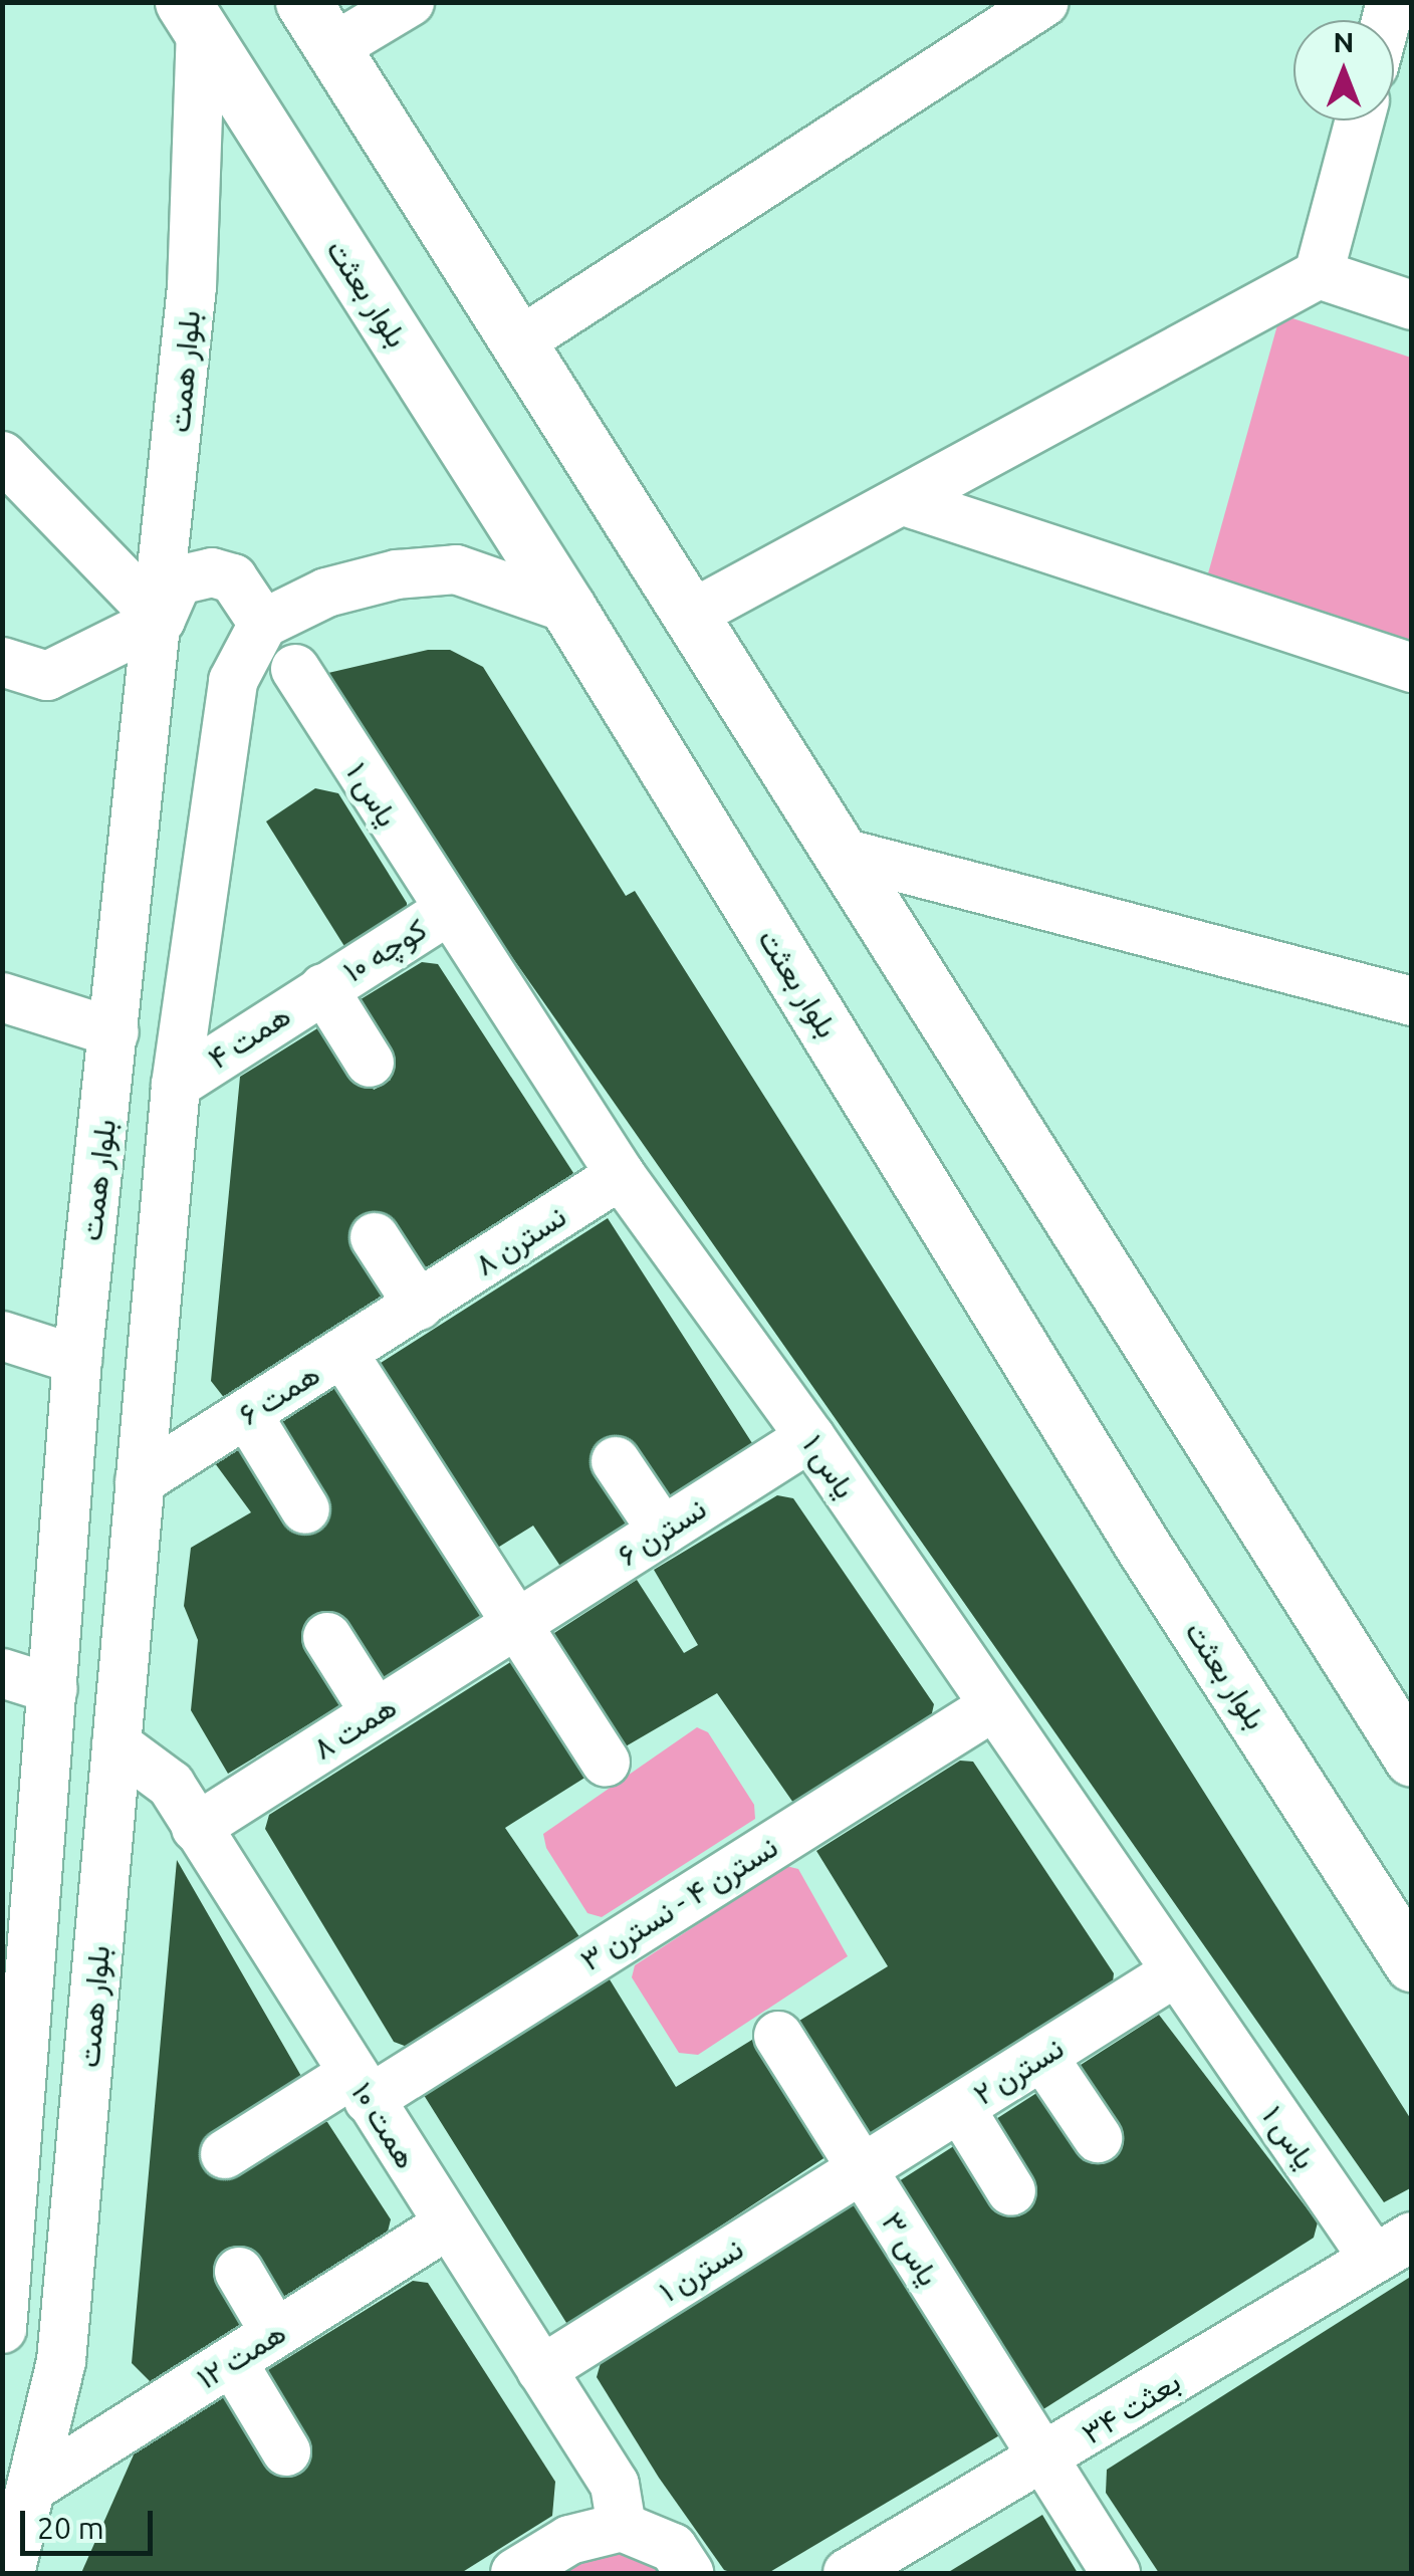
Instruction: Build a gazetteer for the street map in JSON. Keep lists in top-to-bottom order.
{
  "streets": {
    "main road": ["بلوار بعثت"],
    "street": [
      "بلوار همت",
      "یاس ۱",
      "کوچه ۱۰",
      "همت ۴",
      "نسترن ۸",
      "همت ۶",
      "نسترن ۶",
      "همت ۸",
      "نسترن ۴ - نسترن ۳",
      "نسترن ۲",
      "همت ۱۰",
      "یاس ۳",
      "نسترن ۱",
      "همت ۱۲",
      "بعثت ۳۴"
    ]
  },
  "crossings": [
    ["بلوار بعثت", "بلوار همت"],
    ["بلوار همت", "همت ۴"],
    ["بلوار همت", "همت ۶"],
    ["بلوار همت", "همت ۱۰"],
    ["بلوار همت", "همت ۱۲"],
    ["یاس ۱", "کوچه ۱۰"],
    ["یاس ۱", "نسترن ۸"],
    ["یاس ۱", "نسترن ۶"],
    ["یاس ۱", "نسترن ۴ - نسترن ۳"],
    ["یاس ۱", "نسترن ۲"],
    ["یاس ۱", "بعثت ۳۴"],
    ["کوچه ۱۰", "همت ۴"],
    ["نسترن ۸", "همت ۶"],
    ["نسترن ۶", "همت ۸"],
    ["همت ۸", "همت ۱۰"],
    ["نسترن ۴ - نسترن ۳", "همت ۱۰"],
    ["نسترن ۲", "یاس ۳"],
    ["نسترن ۲", "نسترن ۱"],
    ["همت ۱۰", "نسترن ۱"],
    ["همت ۱۰", "همت ۱۲"],
    ["یاس ۳", "نسترن ۱"],
    ["یاس ۳", "بعثت ۳۴"]
  ],
  "scale_bar": "20 m",
  "north": "top"
}
